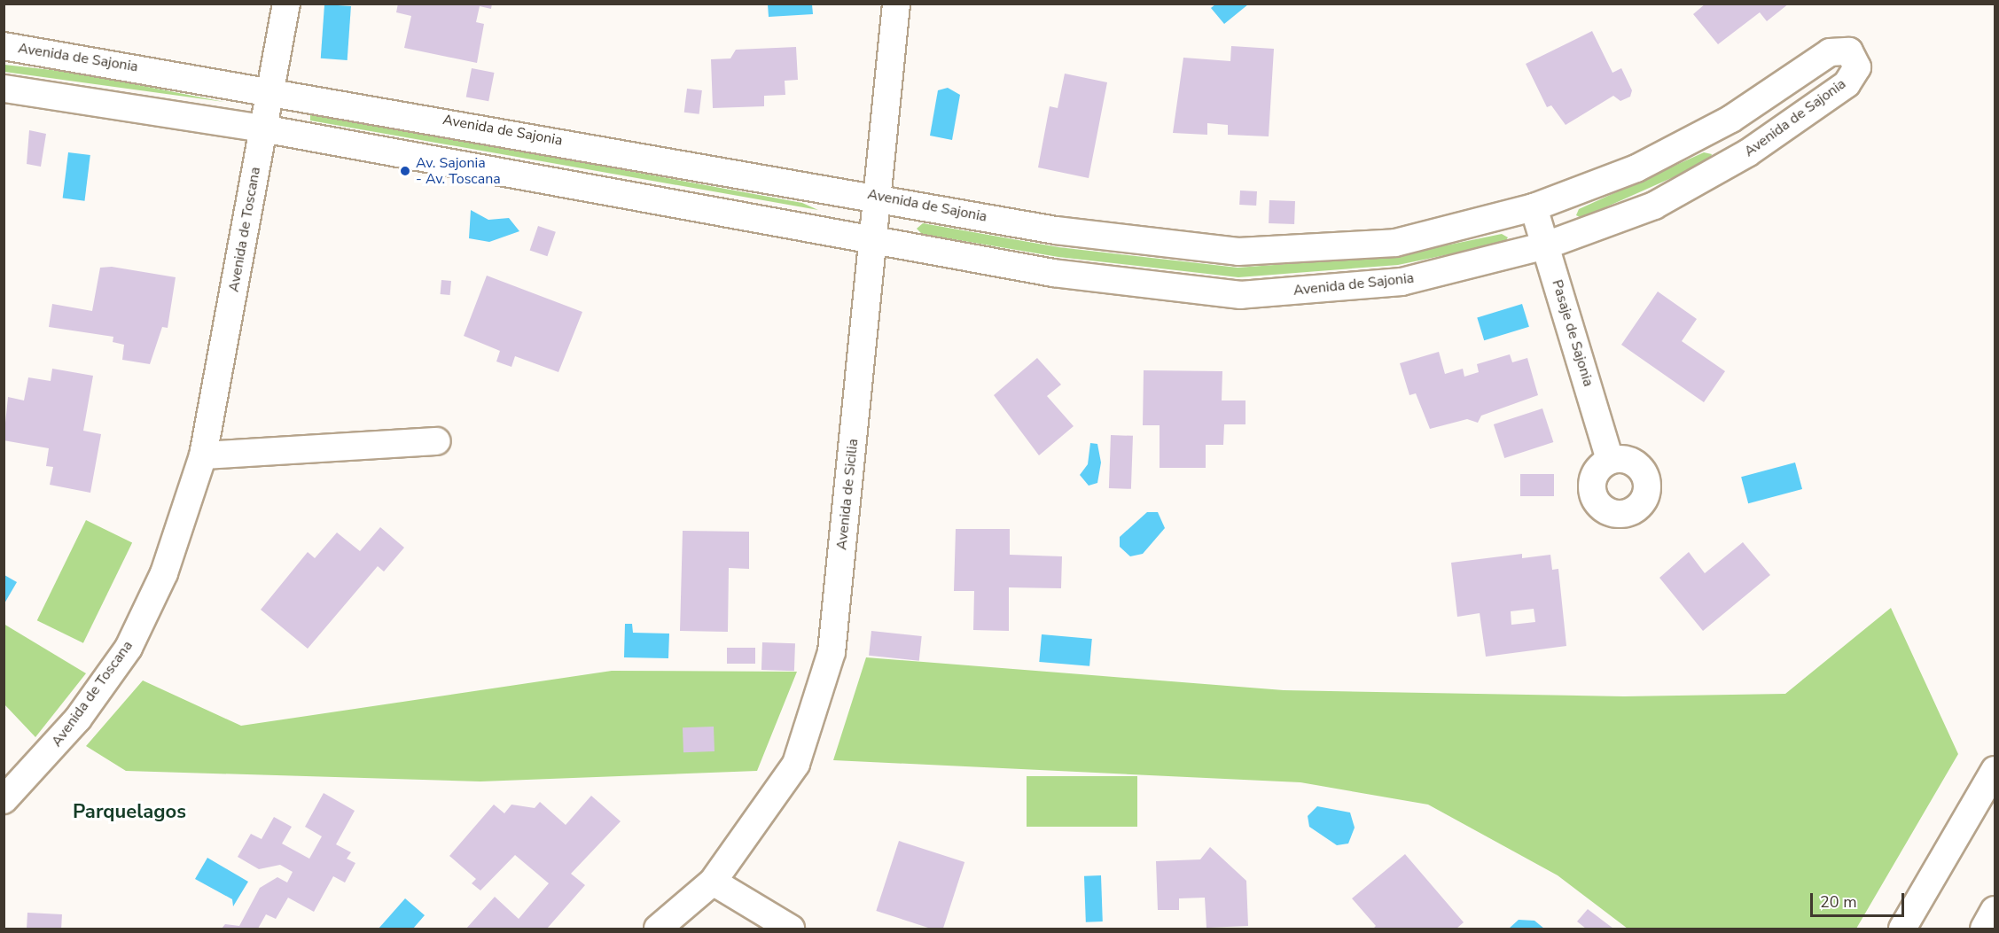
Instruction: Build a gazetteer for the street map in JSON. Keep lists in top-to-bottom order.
{
  "streets": {
    "street": [
      "Avenida de Sajonia",
      "Avenida de Toscana",
      "Pasaje de Sajonia",
      "Avenida de Sicilia"
    ]
  },
  "crossings": [
    ["Avenida de Sajonia", "Avenida de Toscana"],
    ["Avenida de Sajonia", "Pasaje de Sajonia"],
    ["Avenida de Sajonia", "Avenida de Sicilia"]
  ],
  "districts": ["Parquelagos"],
  "places": ["Av. Sajonia - Av. Toscana"],
  "scale_bar": "20 m"
}
